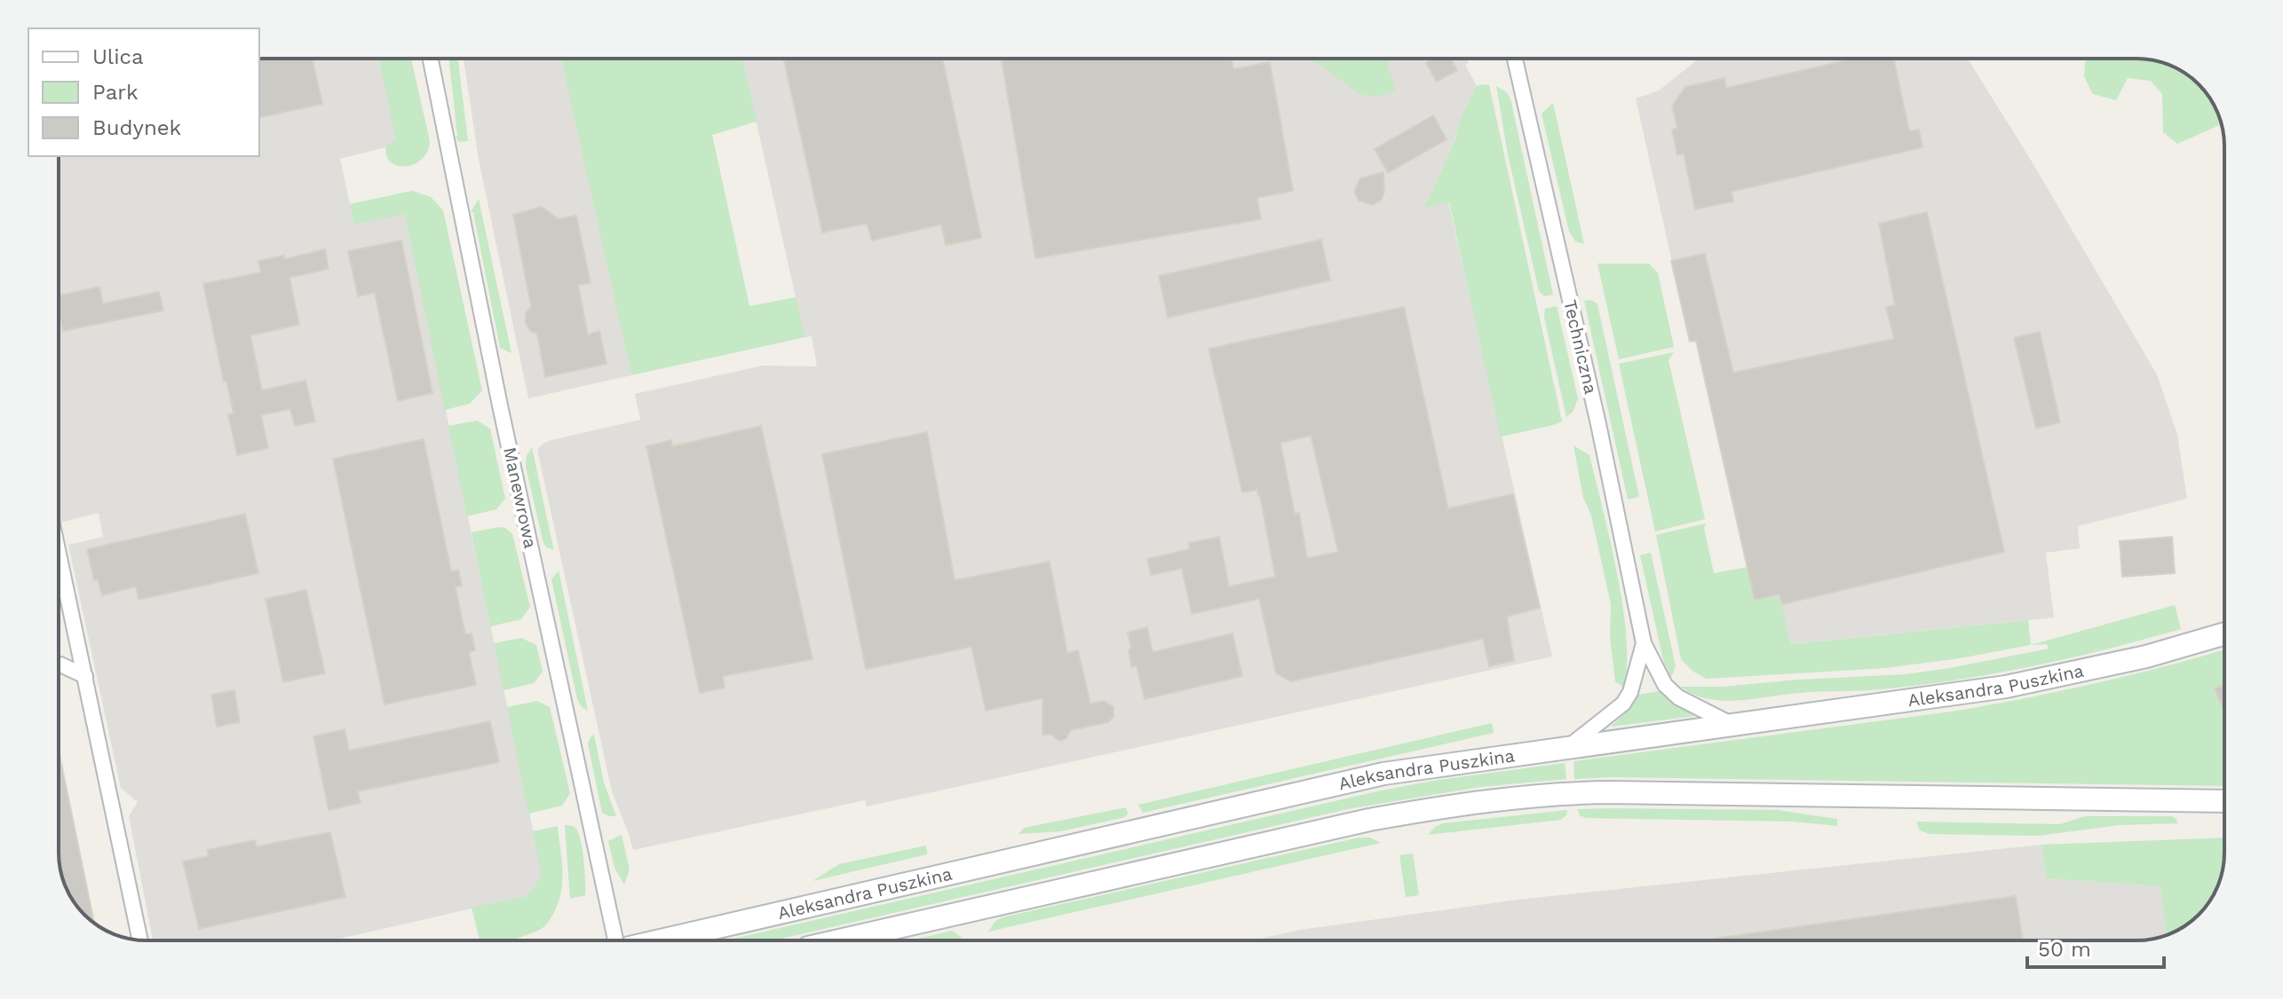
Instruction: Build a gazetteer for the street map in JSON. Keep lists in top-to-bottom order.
{
  "streets": {
    "main road": ["Aleksandra Puszkina"],
    "street": ["Techniczna", "Manewrowa"]
  },
  "crossings": [
    ["Techniczna", "Aleksandra Puszkina"]
  ],
  "legend": ["Ulica", "Park", "Budynek"],
  "scale_bar": "50 m"
}
